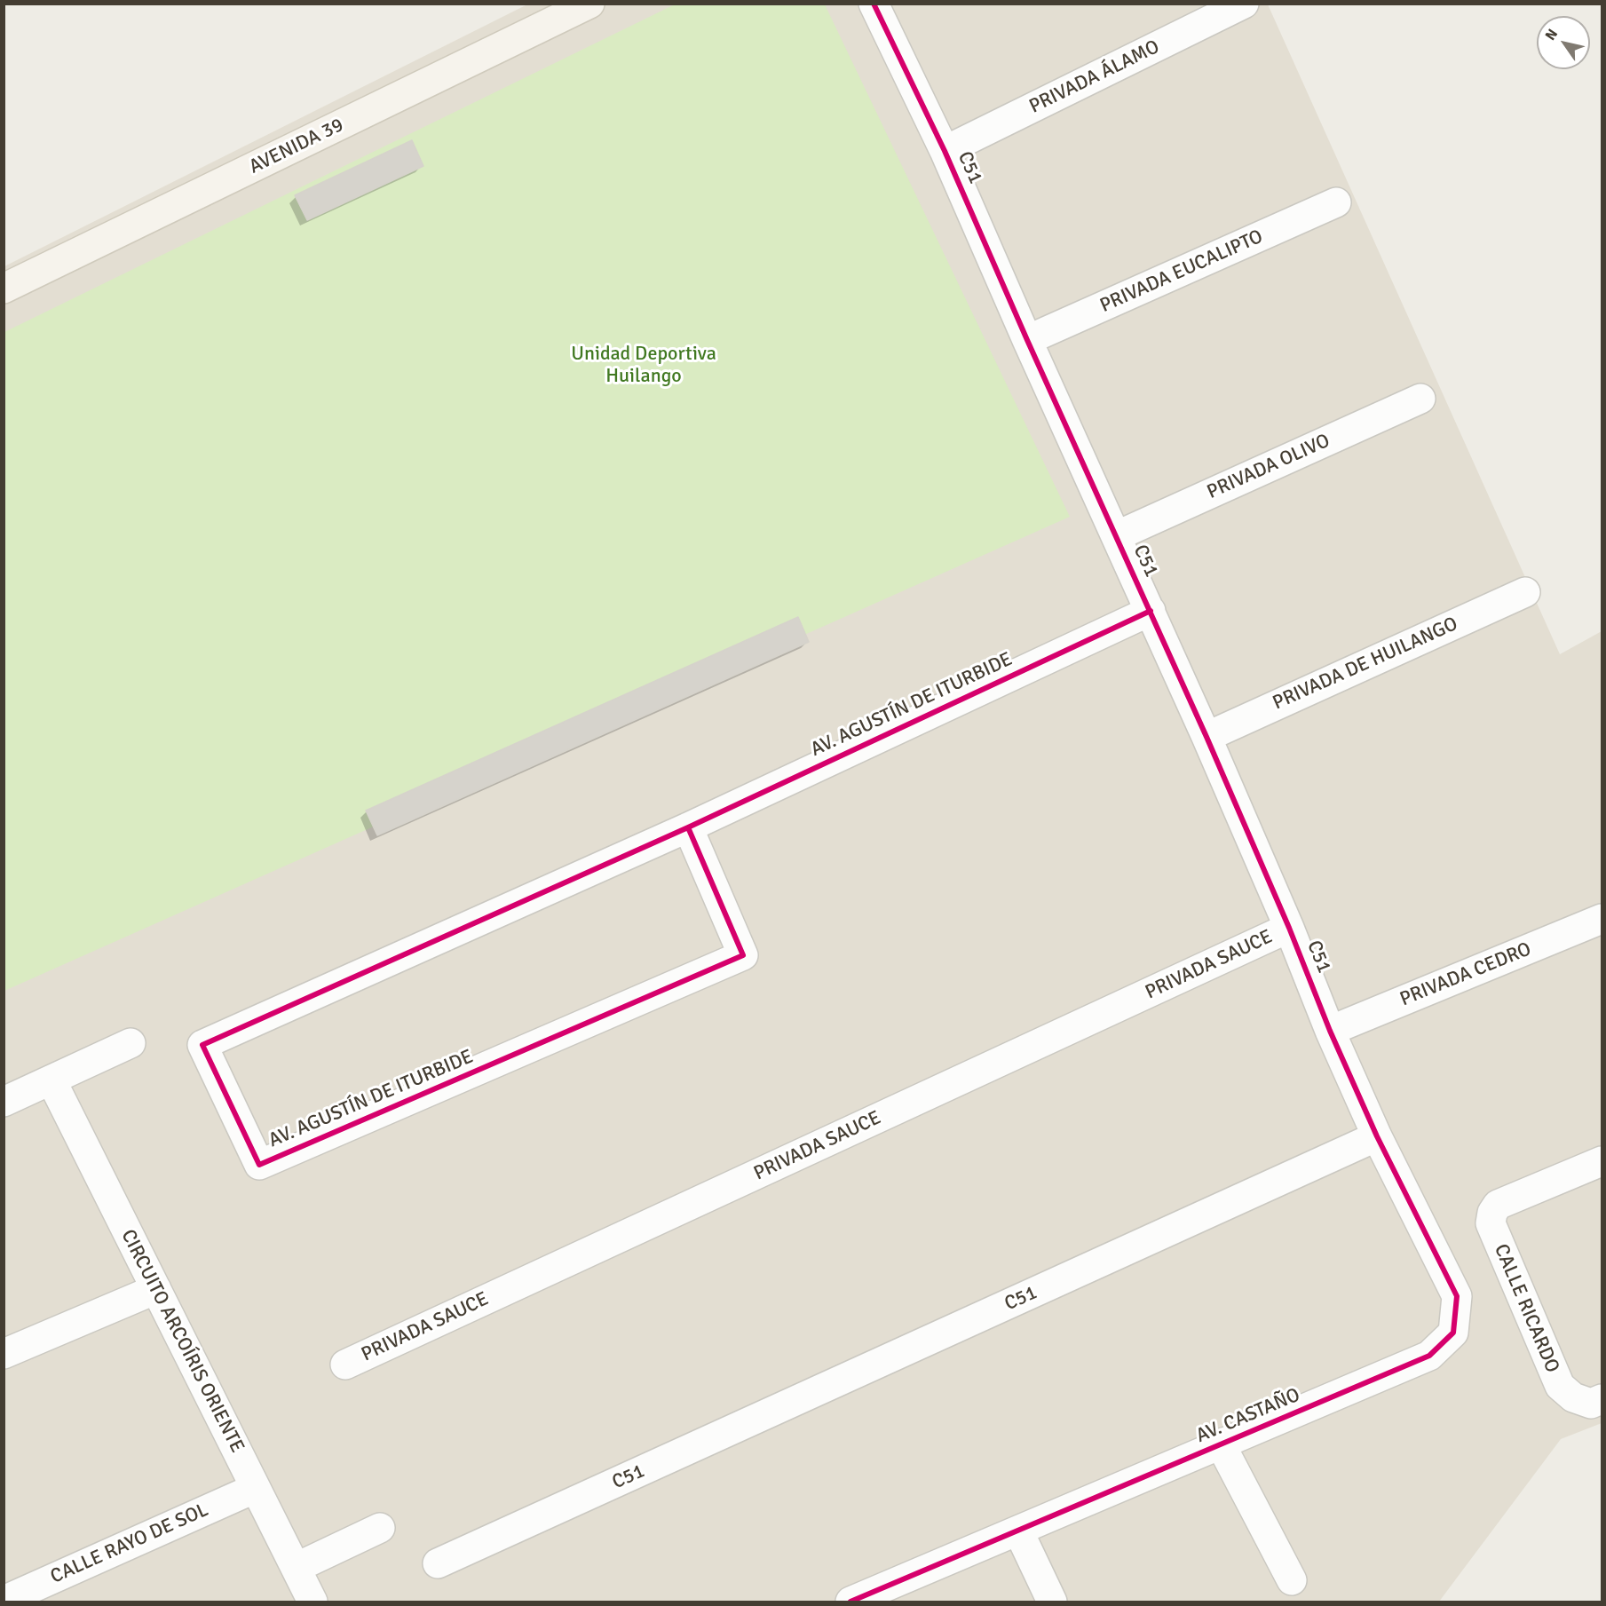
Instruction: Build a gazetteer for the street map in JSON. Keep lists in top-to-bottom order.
{
  "streets": {
    "street": [
      "PRIVADA ÁLAMO",
      "AVENIDA 39",
      "C51",
      "PRIVADA EUCALIPTO",
      "PRIVADA OLIVO",
      "PRIVADA DE HUILANGO",
      "AV. AGUSTÍN DE ITURBIDE",
      "PRIVADA SAUCE",
      "PRIVADA CEDRO",
      "CALLE RICARDO",
      "CIRCUITO ARCOÍRIS ORIENTE",
      "AV. CASTAÑO",
      "CALLE RAYO DE SOL"
    ]
  },
  "crossings": [
    ["PRIVADA ÁLAMO", "C51"],
    ["C51", "PRIVADA EUCALIPTO"],
    ["C51", "PRIVADA OLIVO"],
    ["C51", "PRIVADA DE HUILANGO"],
    ["C51", "AV. AGUSTÍN DE ITURBIDE"],
    ["C51", "PRIVADA SAUCE"],
    ["C51", "PRIVADA CEDRO"],
    ["C51", "AV. CASTAÑO"],
    ["CIRCUITO ARCOÍRIS ORIENTE", "CALLE RAYO DE SOL"]
  ],
  "parks": ["Unidad Deportiva Huilango"],
  "north": "top left"
}
